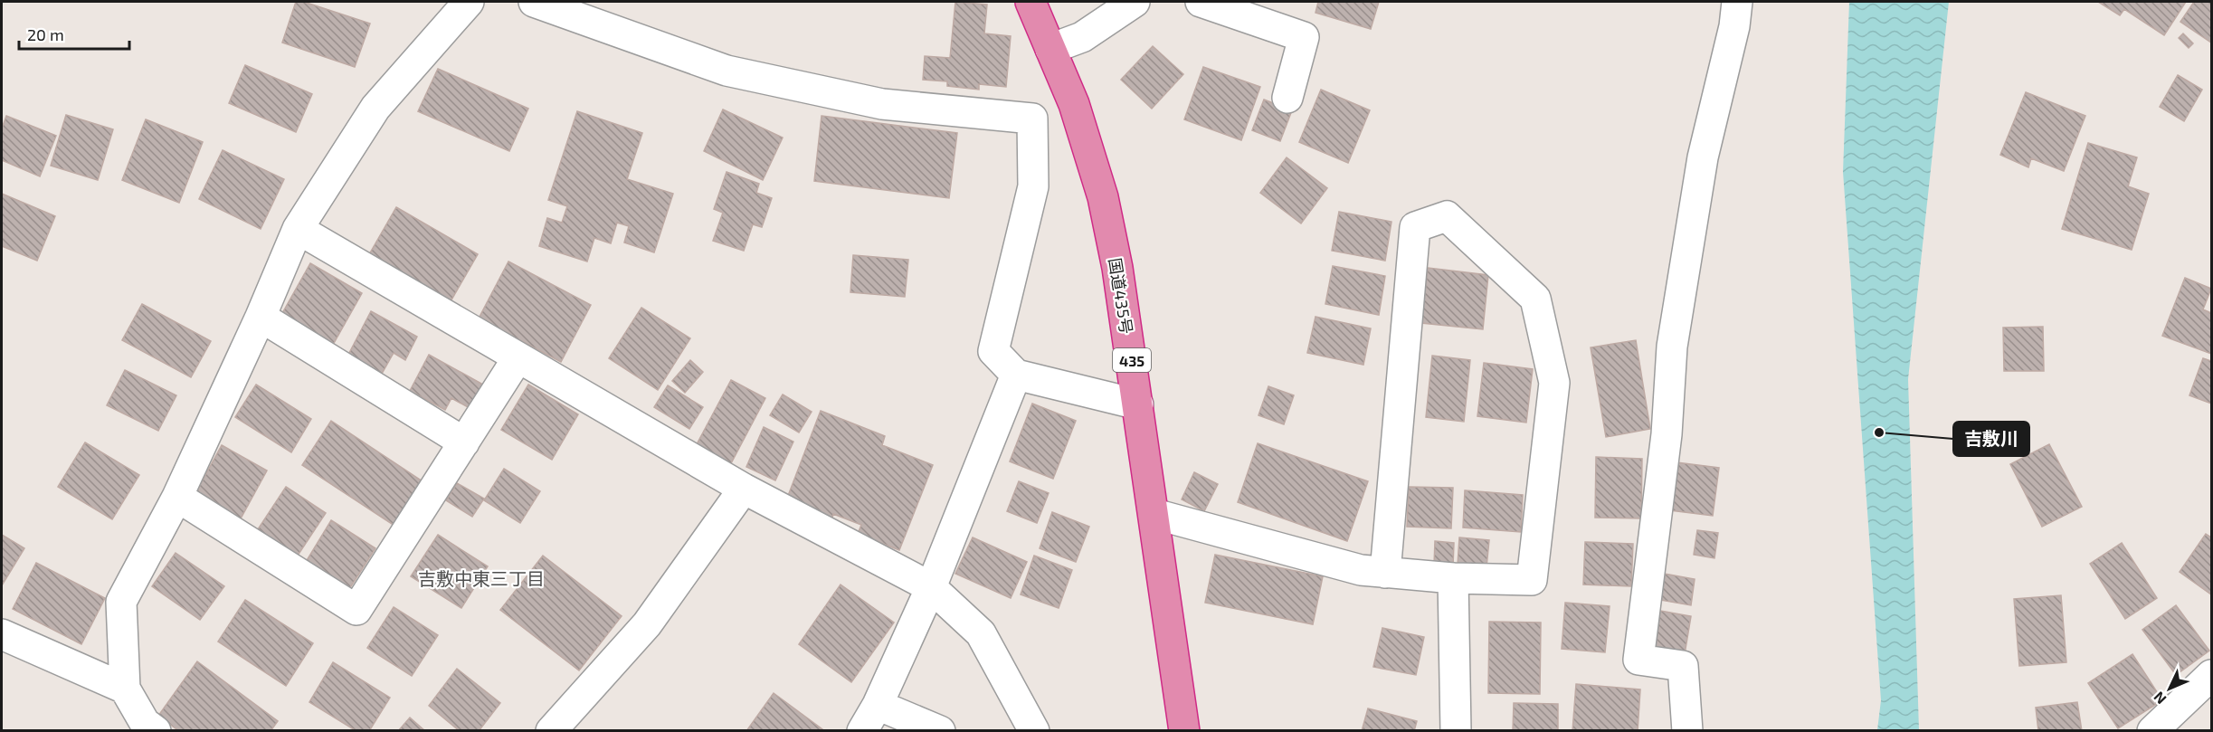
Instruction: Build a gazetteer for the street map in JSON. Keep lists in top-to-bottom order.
{
  "streets": {
    "highway": ["国道435号", "435"]
  },
  "districts": ["吉敷中東三丁目"],
  "places": ["吉敷川"],
  "scale_bar": "20 m",
  "north": "bottom left"
}
